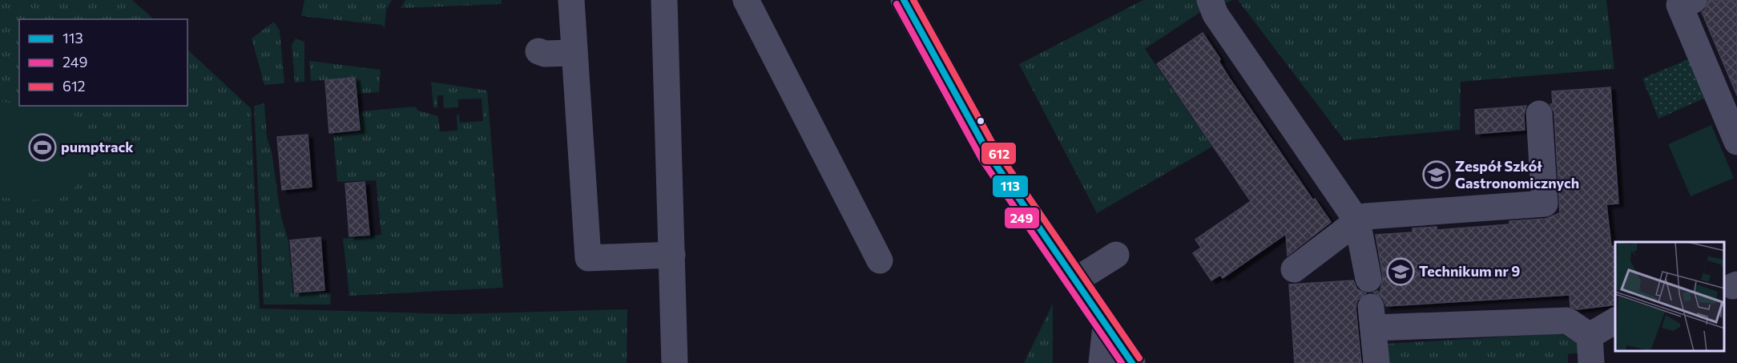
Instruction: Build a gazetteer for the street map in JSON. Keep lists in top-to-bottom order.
{
  "places": {
    "sports": ["pumptrack"],
    "school or university": ["Zespół Szkół Gastronomicznych", "Technikum nr 9"]
  },
  "lines": ["transit line 113", "transit line 612", "transit line 249"],
  "legend": ["113", "249", "612"]
}
